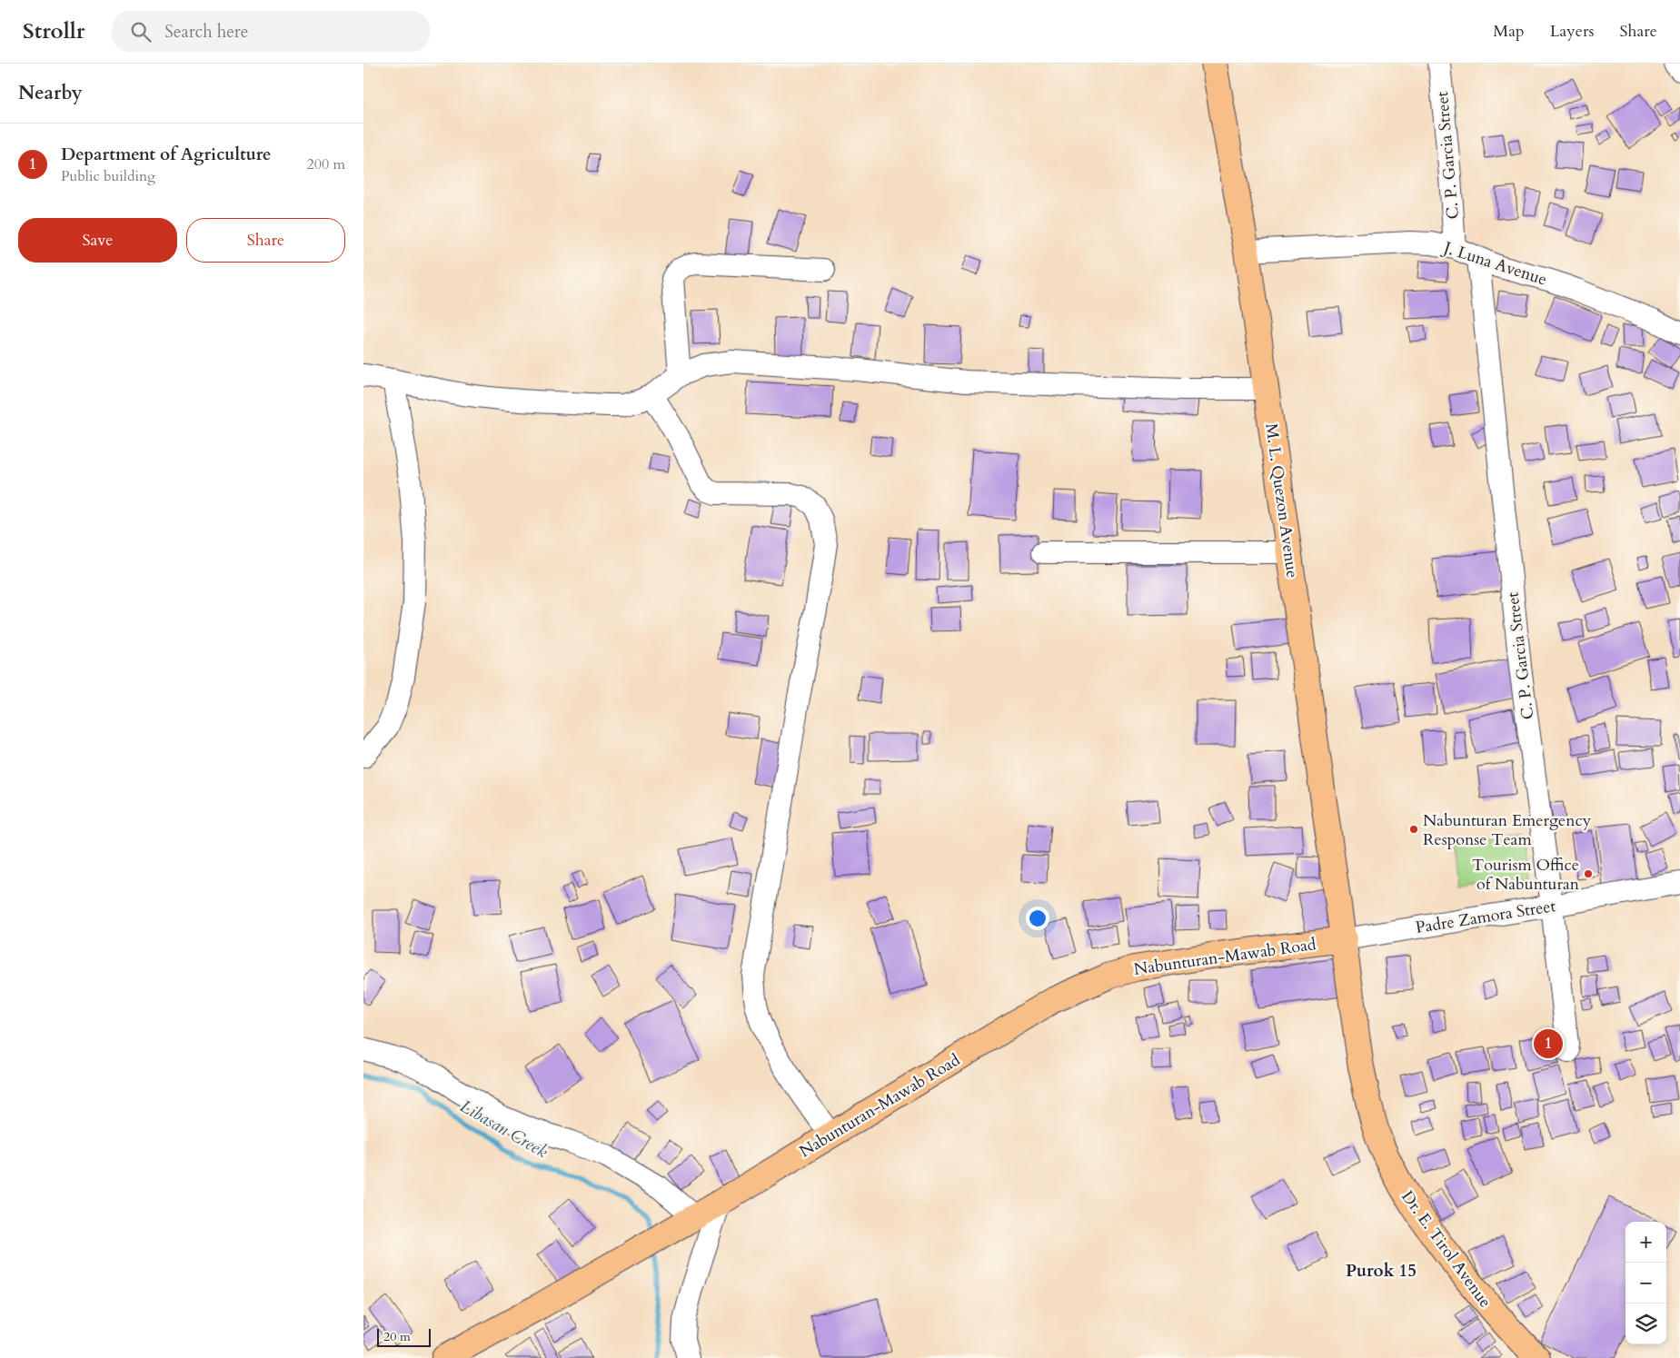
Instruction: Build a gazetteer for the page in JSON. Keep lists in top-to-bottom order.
{
  "streets": {
    "main road": ["M. L. Quezon Avenue", "Nabunturan-Mawab Road", "Dr. E. Tirol Avenue"],
    "street": ["C. P. Garcia Street", "J. Luna Avenue", "Padre Zamora Street"]
  },
  "crossings": [
    ["C. P. Garcia Street", "J. Luna Avenue"],
    ["C. P. Garcia Street", "Padre Zamora Street"],
    ["J. Luna Avenue", "M. L. Quezon Avenue"],
    ["M. L. Quezon Avenue", "Padre Zamora Street"],
    ["M. L. Quezon Avenue", "Nabunturan-Mawab Road"],
    ["M. L. Quezon Avenue", "Dr. E. Tirol Avenue"],
    ["Padre Zamora Street", "Nabunturan-Mawab Road"],
    ["Padre Zamora Street", "Dr. E. Tirol Avenue"],
    ["Nabunturan-Mawab Road", "Dr. E. Tirol Avenue"]
  ],
  "districts": ["Purok 15"],
  "water": ["Libasan Creek"],
  "places": ["Nabunturan Emergency Response Team", "Tourism Office of Nabunturan"],
  "scale_bar": "20 m",
  "page": {
    "header": "Strollr",
    "search": "Search here",
    "nav": ["Map", "Layers", "Share"],
    "heading": "Nearby",
    "list": [
      {
        "mark": "1",
        "name": "Department of Agriculture",
        "note": "Public building",
        "value": "200 m"
      }
    ],
    "buttons": ["Save", "Share"],
    "pins": "1",
    "map_buttons": ["+", "−"],
    "scale": "20 m"
  }
}
